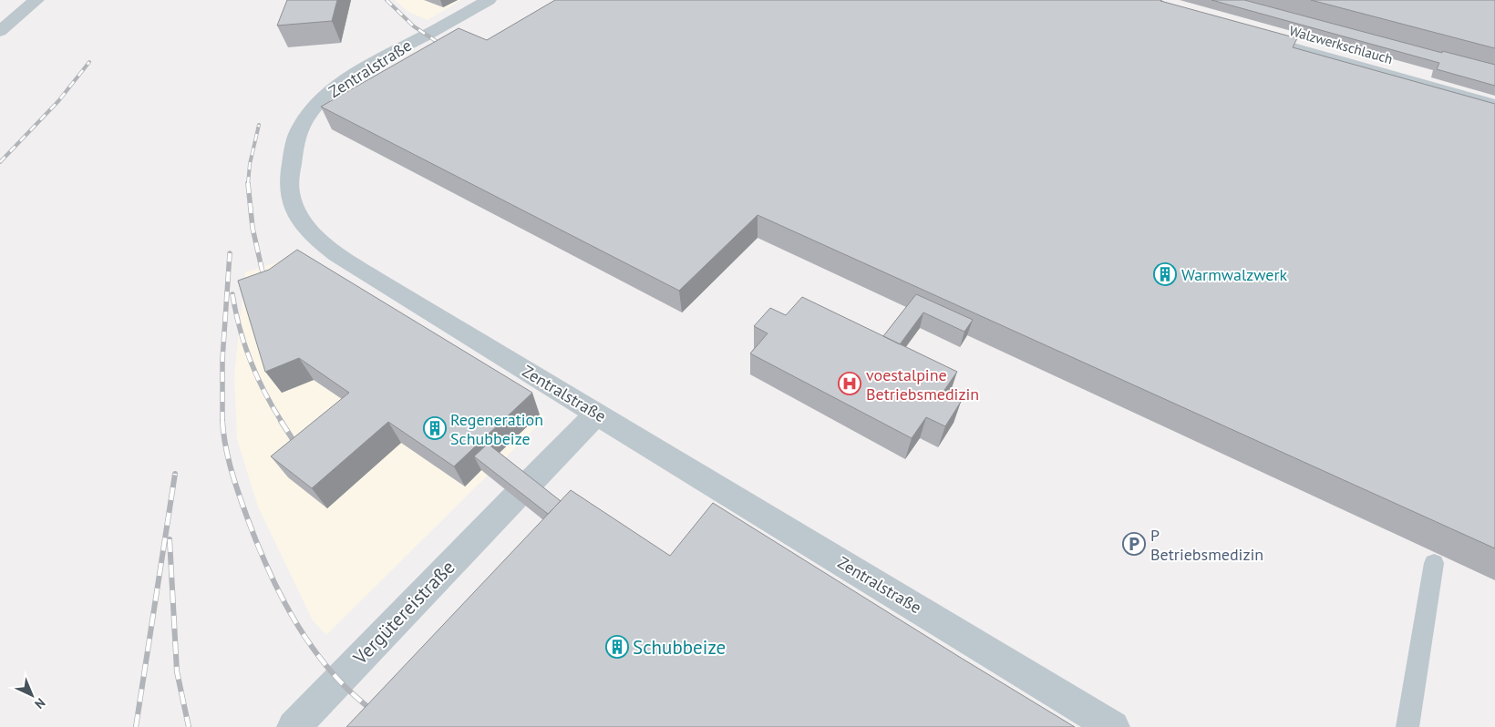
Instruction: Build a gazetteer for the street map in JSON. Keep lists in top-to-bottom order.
{
  "streets": {
    "street": ["Zentralstraße", "Vergütereistraße"],
    "lane": ["Walzwerkschlauch"]
  },
  "crossings": [
    ["Zentralstraße", "Vergütereistraße"]
  ],
  "places": {
    "building": ["Warmwalzwerk", "Regeneration Schubbeize", "Schubbeize"],
    "hospital": ["voestalpine Betriebsmedizin"],
    "parking": ["P Betriebsmedizin"]
  },
  "north": "bottom right"
}
